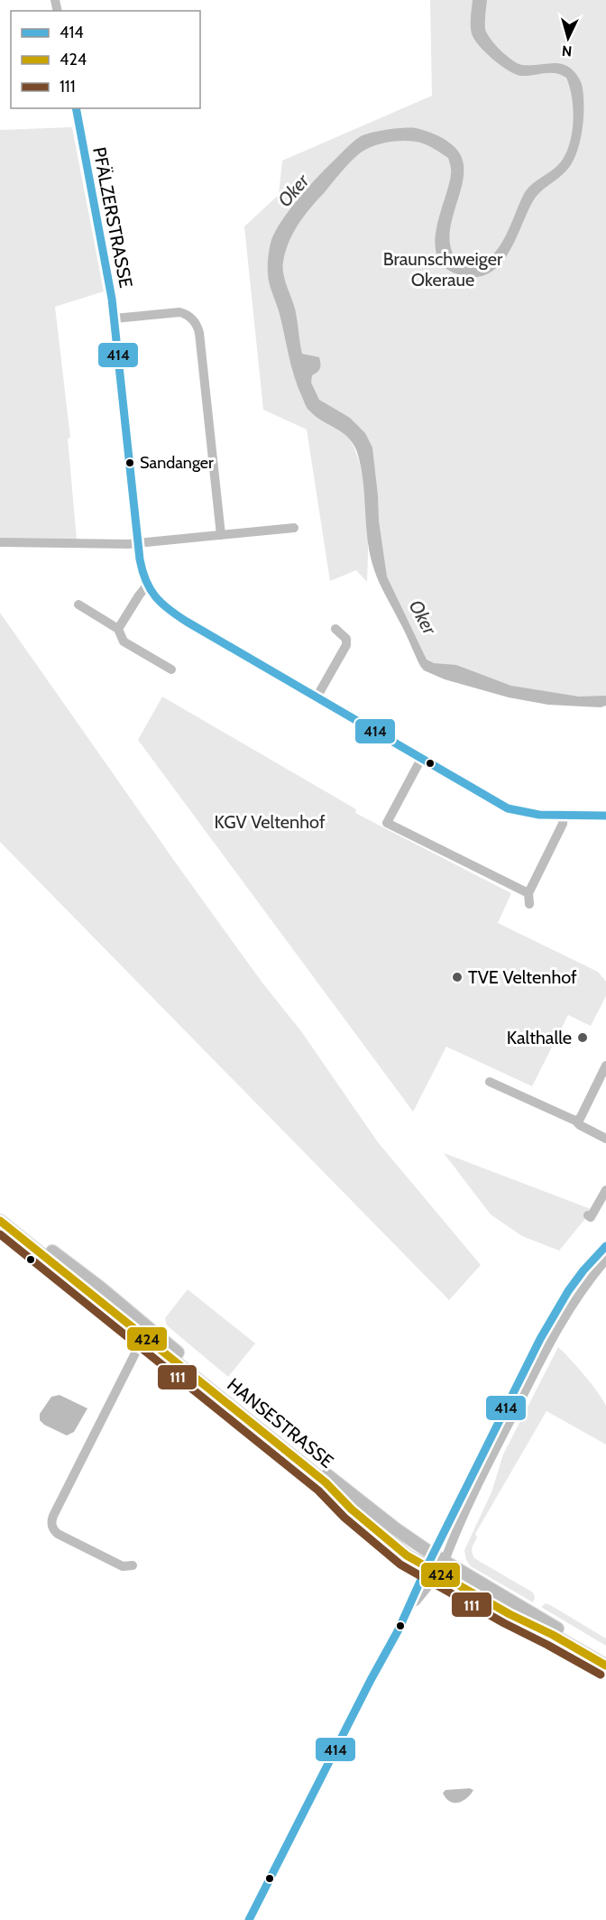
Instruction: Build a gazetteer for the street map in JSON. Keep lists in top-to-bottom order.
{
  "streets": {
    "main road": ["HANSESTRASSE"],
    "street": ["PFÄLZERSTRASSE"]
  },
  "water": ["Oker"],
  "parks": ["Braunschweiger Okeraue", "KGV Veltenhof"],
  "places": ["Sandanger", "TVE Veltenhof", "Kalthalle"],
  "lines": ["transit line 414", "transit line 424", "transit line 111"],
  "legend": ["414", "424", "111"],
  "north": "bottom"
}
